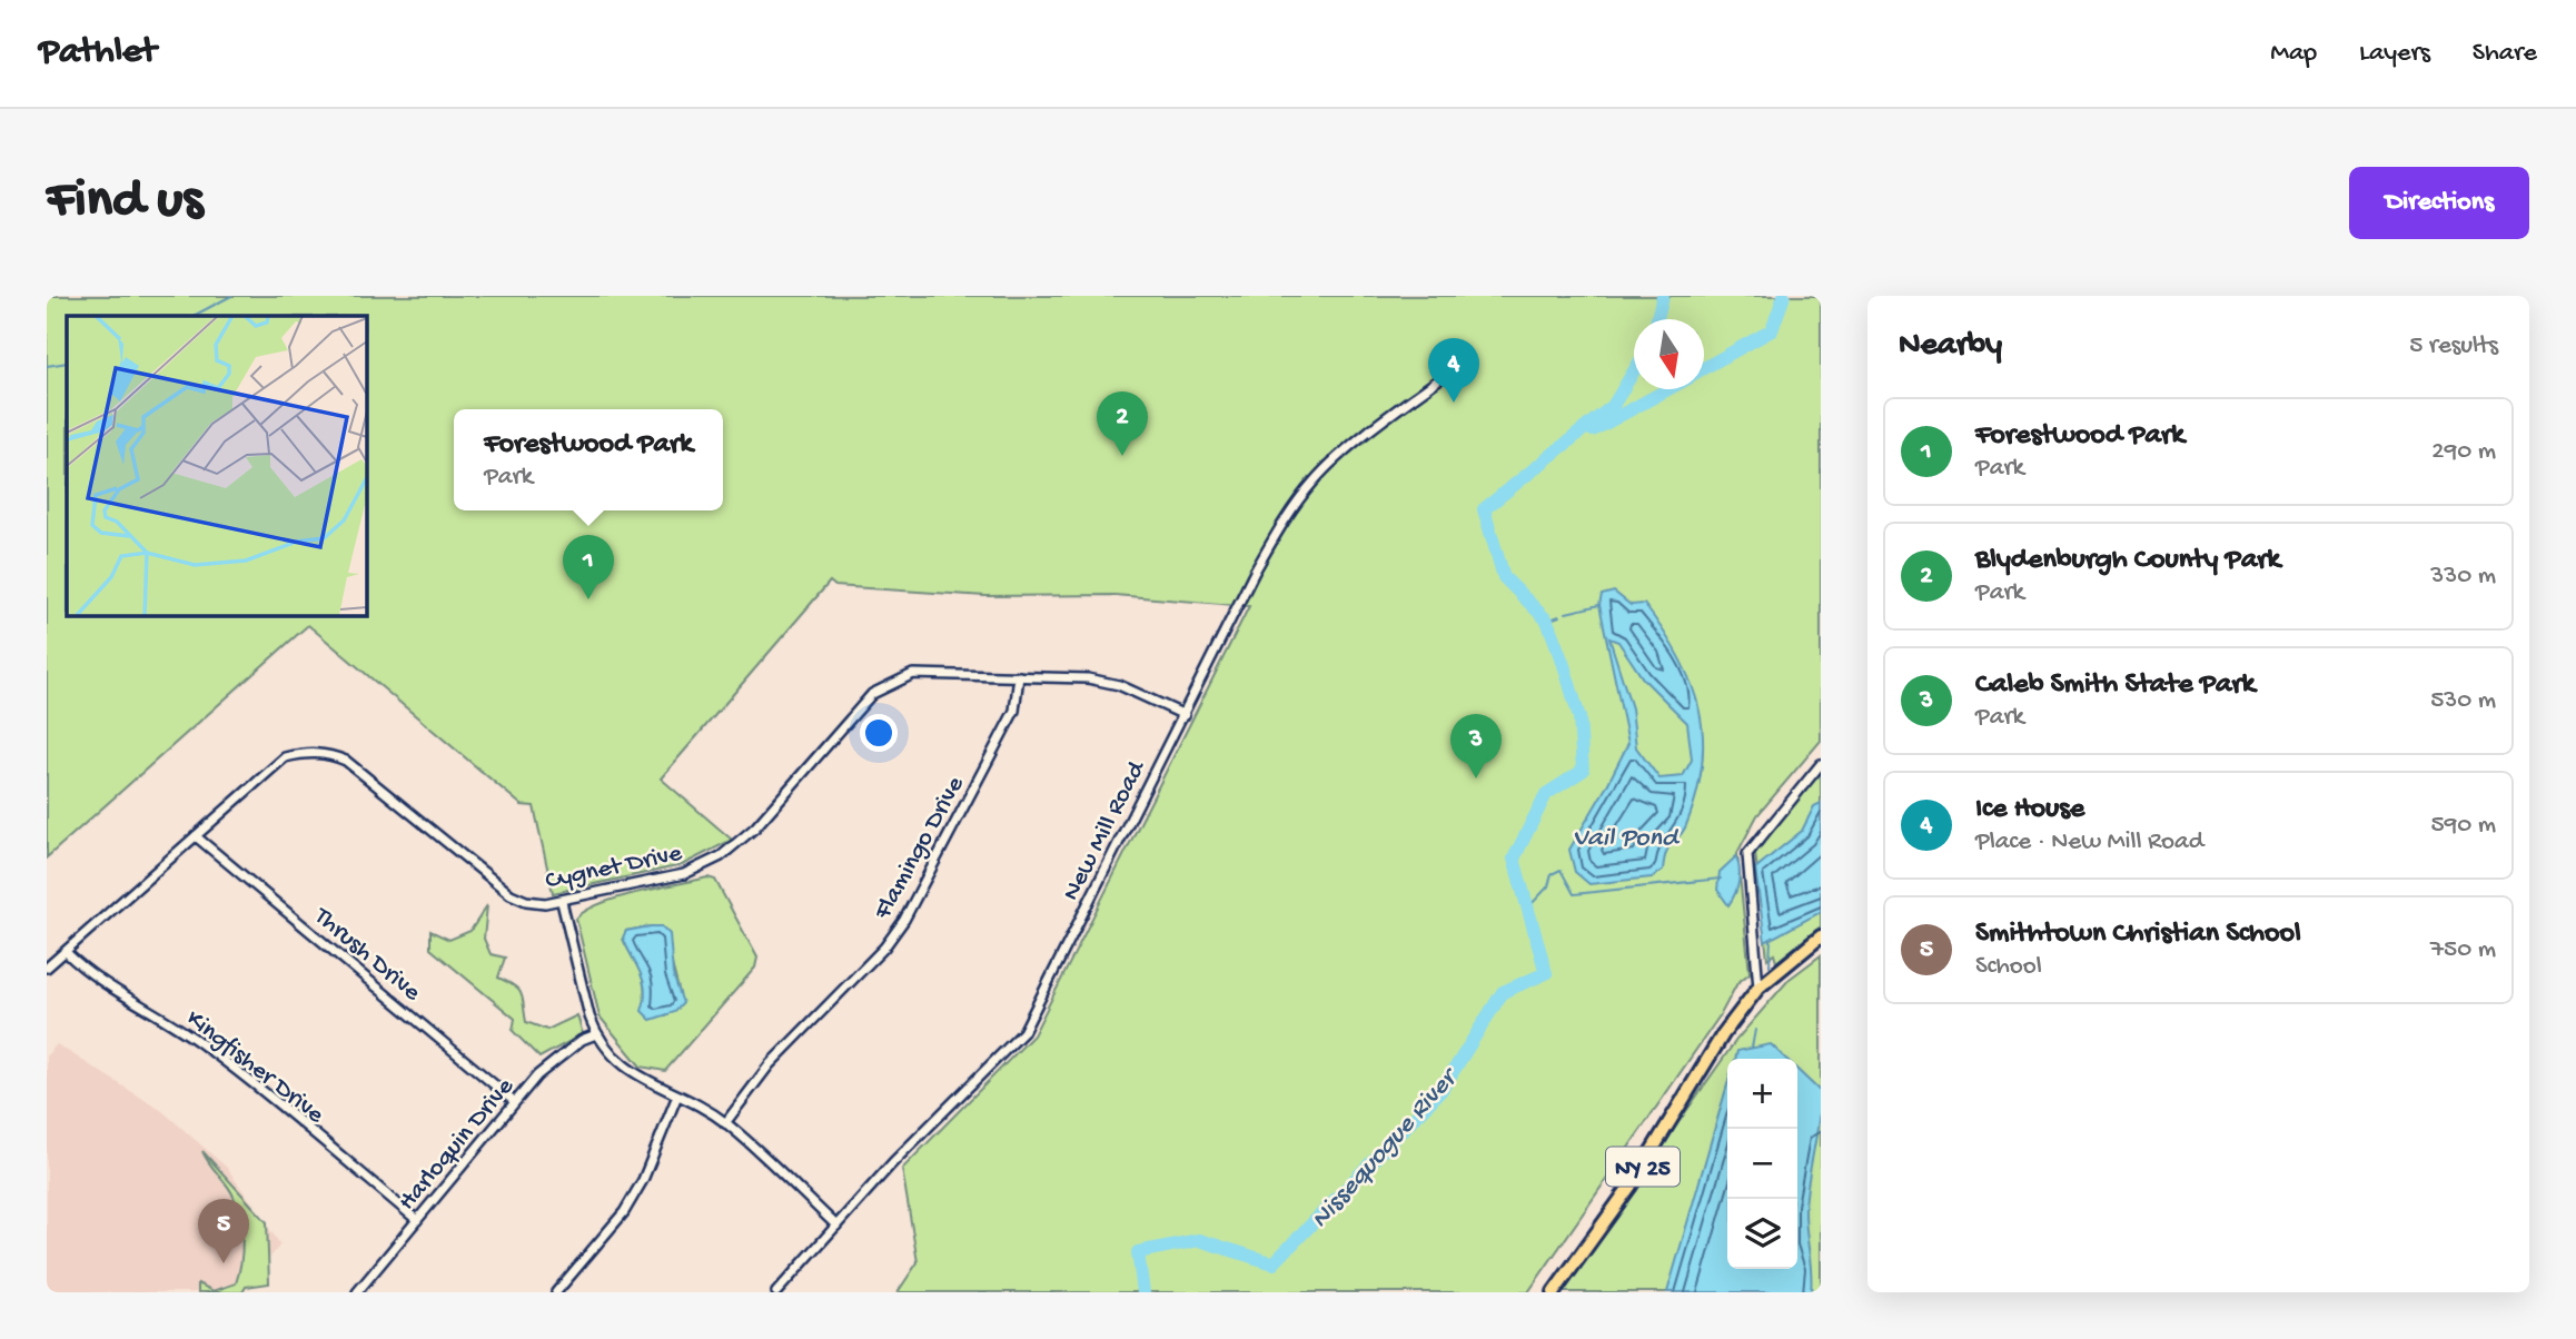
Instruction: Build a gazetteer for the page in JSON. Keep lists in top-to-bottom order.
{
  "streets": {
    "main road": ["NY 25"],
    "street": [
      "New Mill Road",
      "Flamingo Drive",
      "Cygnet Drive",
      "Thrush Drive",
      "Kingfisher Drive",
      "Harloquin Drive"
    ]
  },
  "crossings": [
    ["New Mill Road", "Cygnet Drive"],
    ["Flamingo Drive", "Cygnet Drive"],
    ["Cygnet Drive", "Thrush Drive"],
    ["Cygnet Drive", "Kingfisher Drive"],
    ["Thrush Drive", "Harloquin Drive"],
    ["Kingfisher Drive", "Harloquin Drive"]
  ],
  "water": ["Vail Pond", "Nissequogue River"],
  "north": "bottom",
  "page": {
    "header": "Pathlet",
    "nav": ["Map", "Layers", "Share"],
    "buttons": "Directions",
    "title": "Find us",
    "heading": ["Nearby", "5 results"],
    "pins": [
      "4",
      "2",
      "1",
      "3",
      "5"
    ],
    "list": [
      {
        "mark": "1",
        "name": "Forestwood Park",
        "note": "Park",
        "value": "290 m"
      },
      {
        "mark": "2",
        "name": "Blydenburgh County Park",
        "note": "Park",
        "value": "330 m"
      },
      {
        "mark": "3",
        "name": "Caleb Smith State Park",
        "note": "Park",
        "value": "530 m"
      },
      {
        "mark": "4",
        "name": "Ice House",
        "note": "Place · New Mill Road",
        "value": "590 m"
      },
      {
        "mark": "5",
        "name": "Smithtown Christian School",
        "note": "School",
        "value": "750 m"
      }
    ],
    "popup": ["Forestwood Park", "Park"],
    "map_buttons": ["+", "−"]
  }
}
